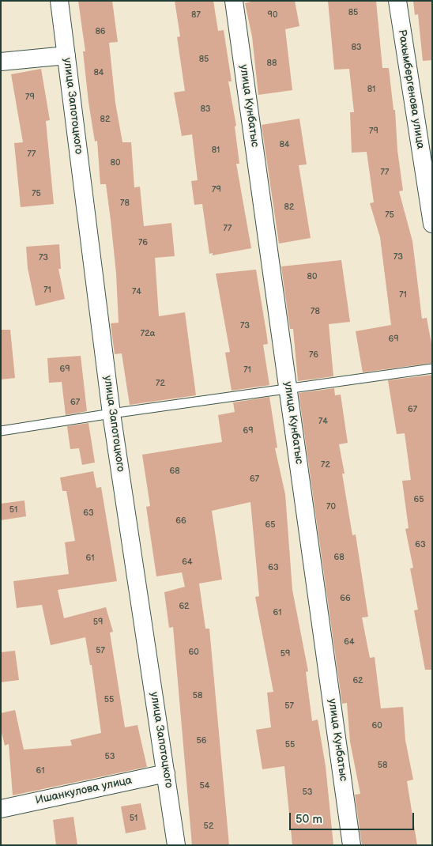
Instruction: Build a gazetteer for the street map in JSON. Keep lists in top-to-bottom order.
{
  "streets": {
    "street": [
      "Рахымбергенова улица",
      "улица Запотоцкого",
      "улица Кунбатыс",
      "Ишанкулова улица"
    ]
  },
  "crossings": [
    ["улица Запотоцкого", "Ишанкулова улица"]
  ],
  "house_numbers": [
    "85",
    "87",
    "90",
    "86",
    "83",
    "85",
    "88",
    "84",
    "81",
    "79",
    "83",
    "82",
    "79",
    "84",
    "81",
    "77",
    "80",
    "77",
    "79",
    "75",
    "78",
    "82",
    "75",
    "77",
    "76",
    "73",
    "73",
    "80",
    "71",
    "74",
    "71",
    "78",
    "73",
    "72а",
    "69",
    "76",
    "69",
    "71",
    "72",
    "67",
    "67",
    "74",
    "69",
    "72",
    "68",
    "67",
    "65",
    "70",
    "51",
    "63",
    "66",
    "65",
    "63",
    "68",
    "61",
    "64",
    "63",
    "66",
    "62",
    "61",
    "59",
    "64",
    "57",
    "60",
    "59",
    "62",
    "58",
    "55",
    "57",
    "60",
    "56",
    "55",
    "53",
    "58",
    "61",
    "54",
    "53",
    "51",
    "52"
  ],
  "scale_bar": "50 m"
}
